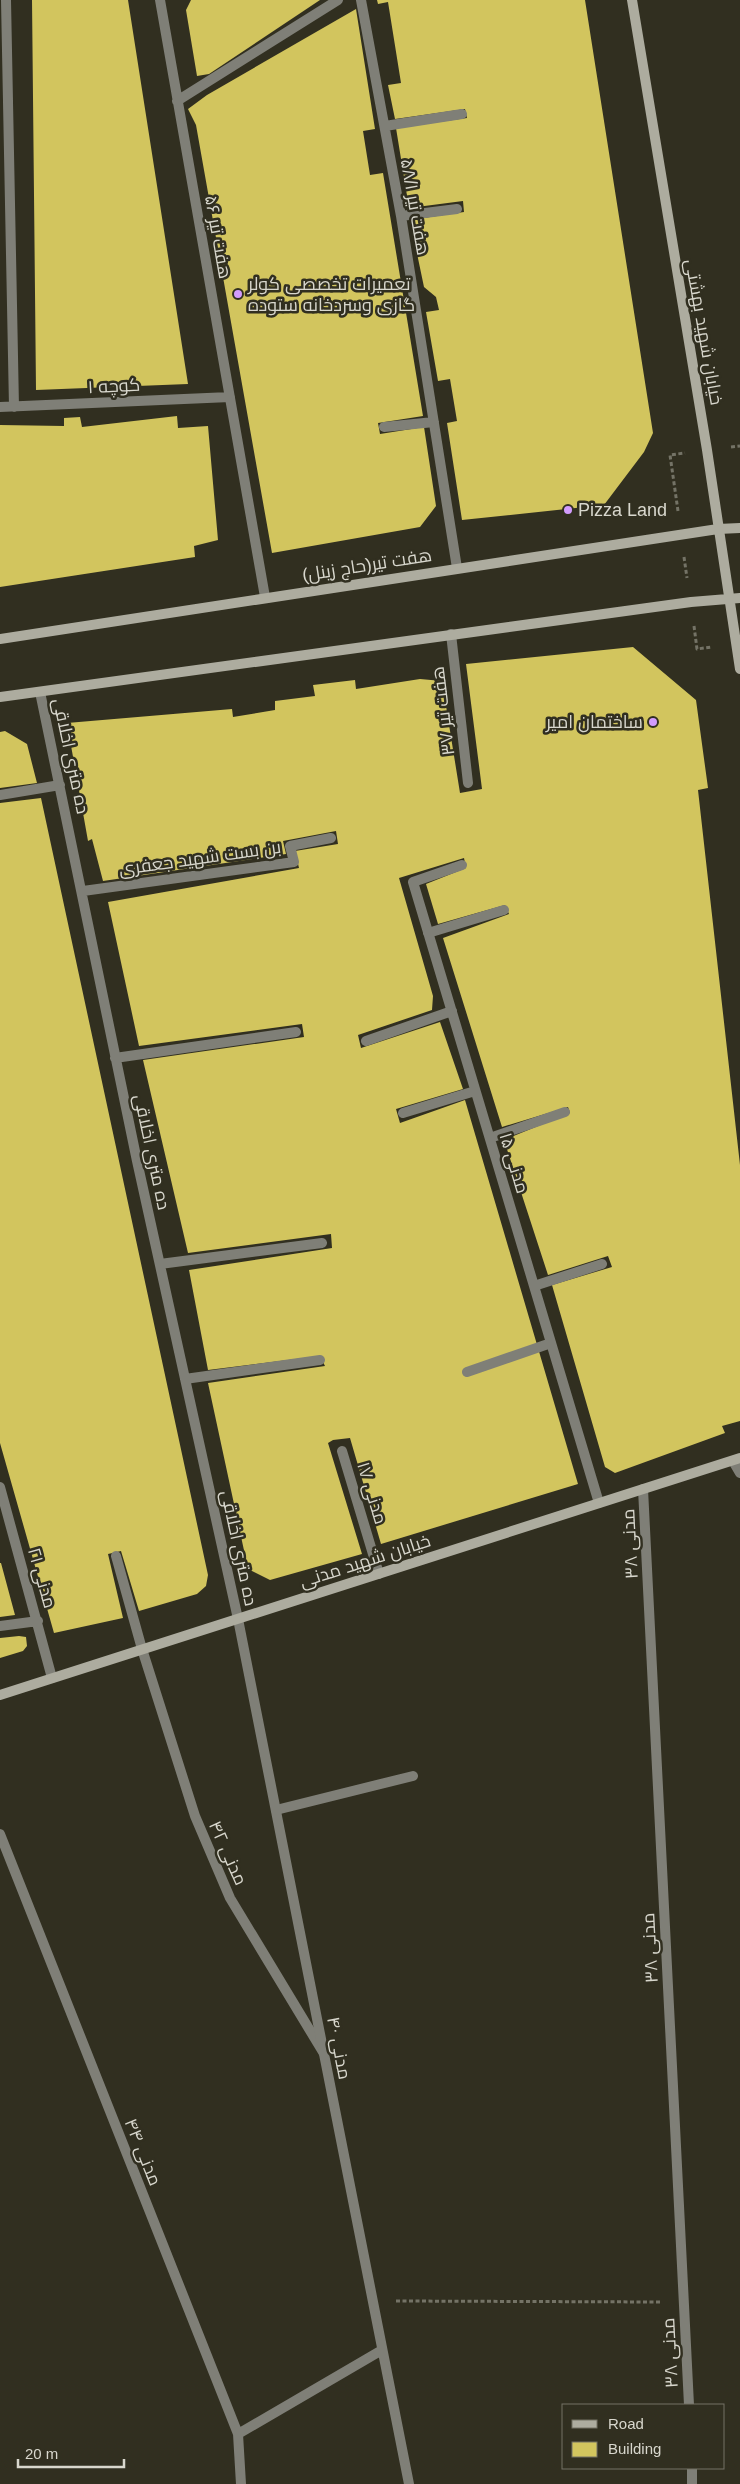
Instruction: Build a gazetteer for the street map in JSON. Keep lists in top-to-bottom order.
{
  "streets": {
    "main road": ["خیابان شهید بهشتی", "هفت تیر(حاج زینل)", "خیابان شهید مدنی"],
    "street": [
      "هفت تیر ۵۸/۱",
      "هفت تیر ۵۶",
      "کوچه ۱",
      "هفت تیر ۳۷",
      "ده متری اخلاقی",
      "بن بست شهید جعفری",
      "مدنی ۱۵",
      "مدنی ۱۷",
      "مدنی ۳۸",
      "مدنی ۲۱",
      "مدنی ۴۲",
      "مدنی ۴۰",
      "مدنی ۴۴"
    ]
  },
  "crossings": [
    ["هفت تیر ۵۸/۱", "هفت تیر(حاج زینل)"],
    ["هفت تیر ۵۶", "کوچه ۱"],
    ["هفت تیر ۵۶", "هفت تیر(حاج زینل)"],
    ["خیابان شهید بهشتی", "هفت تیر(حاج زینل)"],
    ["ده متری اخلاقی", "بن بست شهید جعفری"],
    ["ده متری اخلاقی", "خیابان شهید مدنی"],
    ["ده متری اخلاقی", "مدنی ۴۰"],
    ["مدنی ۱۵", "خیابان شهید مدنی"],
    ["مدنی ۱۷", "خیابان شهید مدنی"],
    ["مدنی ۳۸", "خیابان شهید مدنی"],
    ["خیابان شهید مدنی", "مدنی ۲۱"],
    ["خیابان شهید مدنی", "مدنی ۴۲"],
    ["خیابان شهید مدنی", "مدنی ۴۰"],
    ["مدنی ۴۲", "مدنی ۴۰"]
  ],
  "places": ["تعمیرات تخصصی کولر گازی وسردخانه ستوده", "Pizza Land", "ساختمان امیر"],
  "legend": ["Road", "Building"],
  "scale_bar": "20 m"
}
